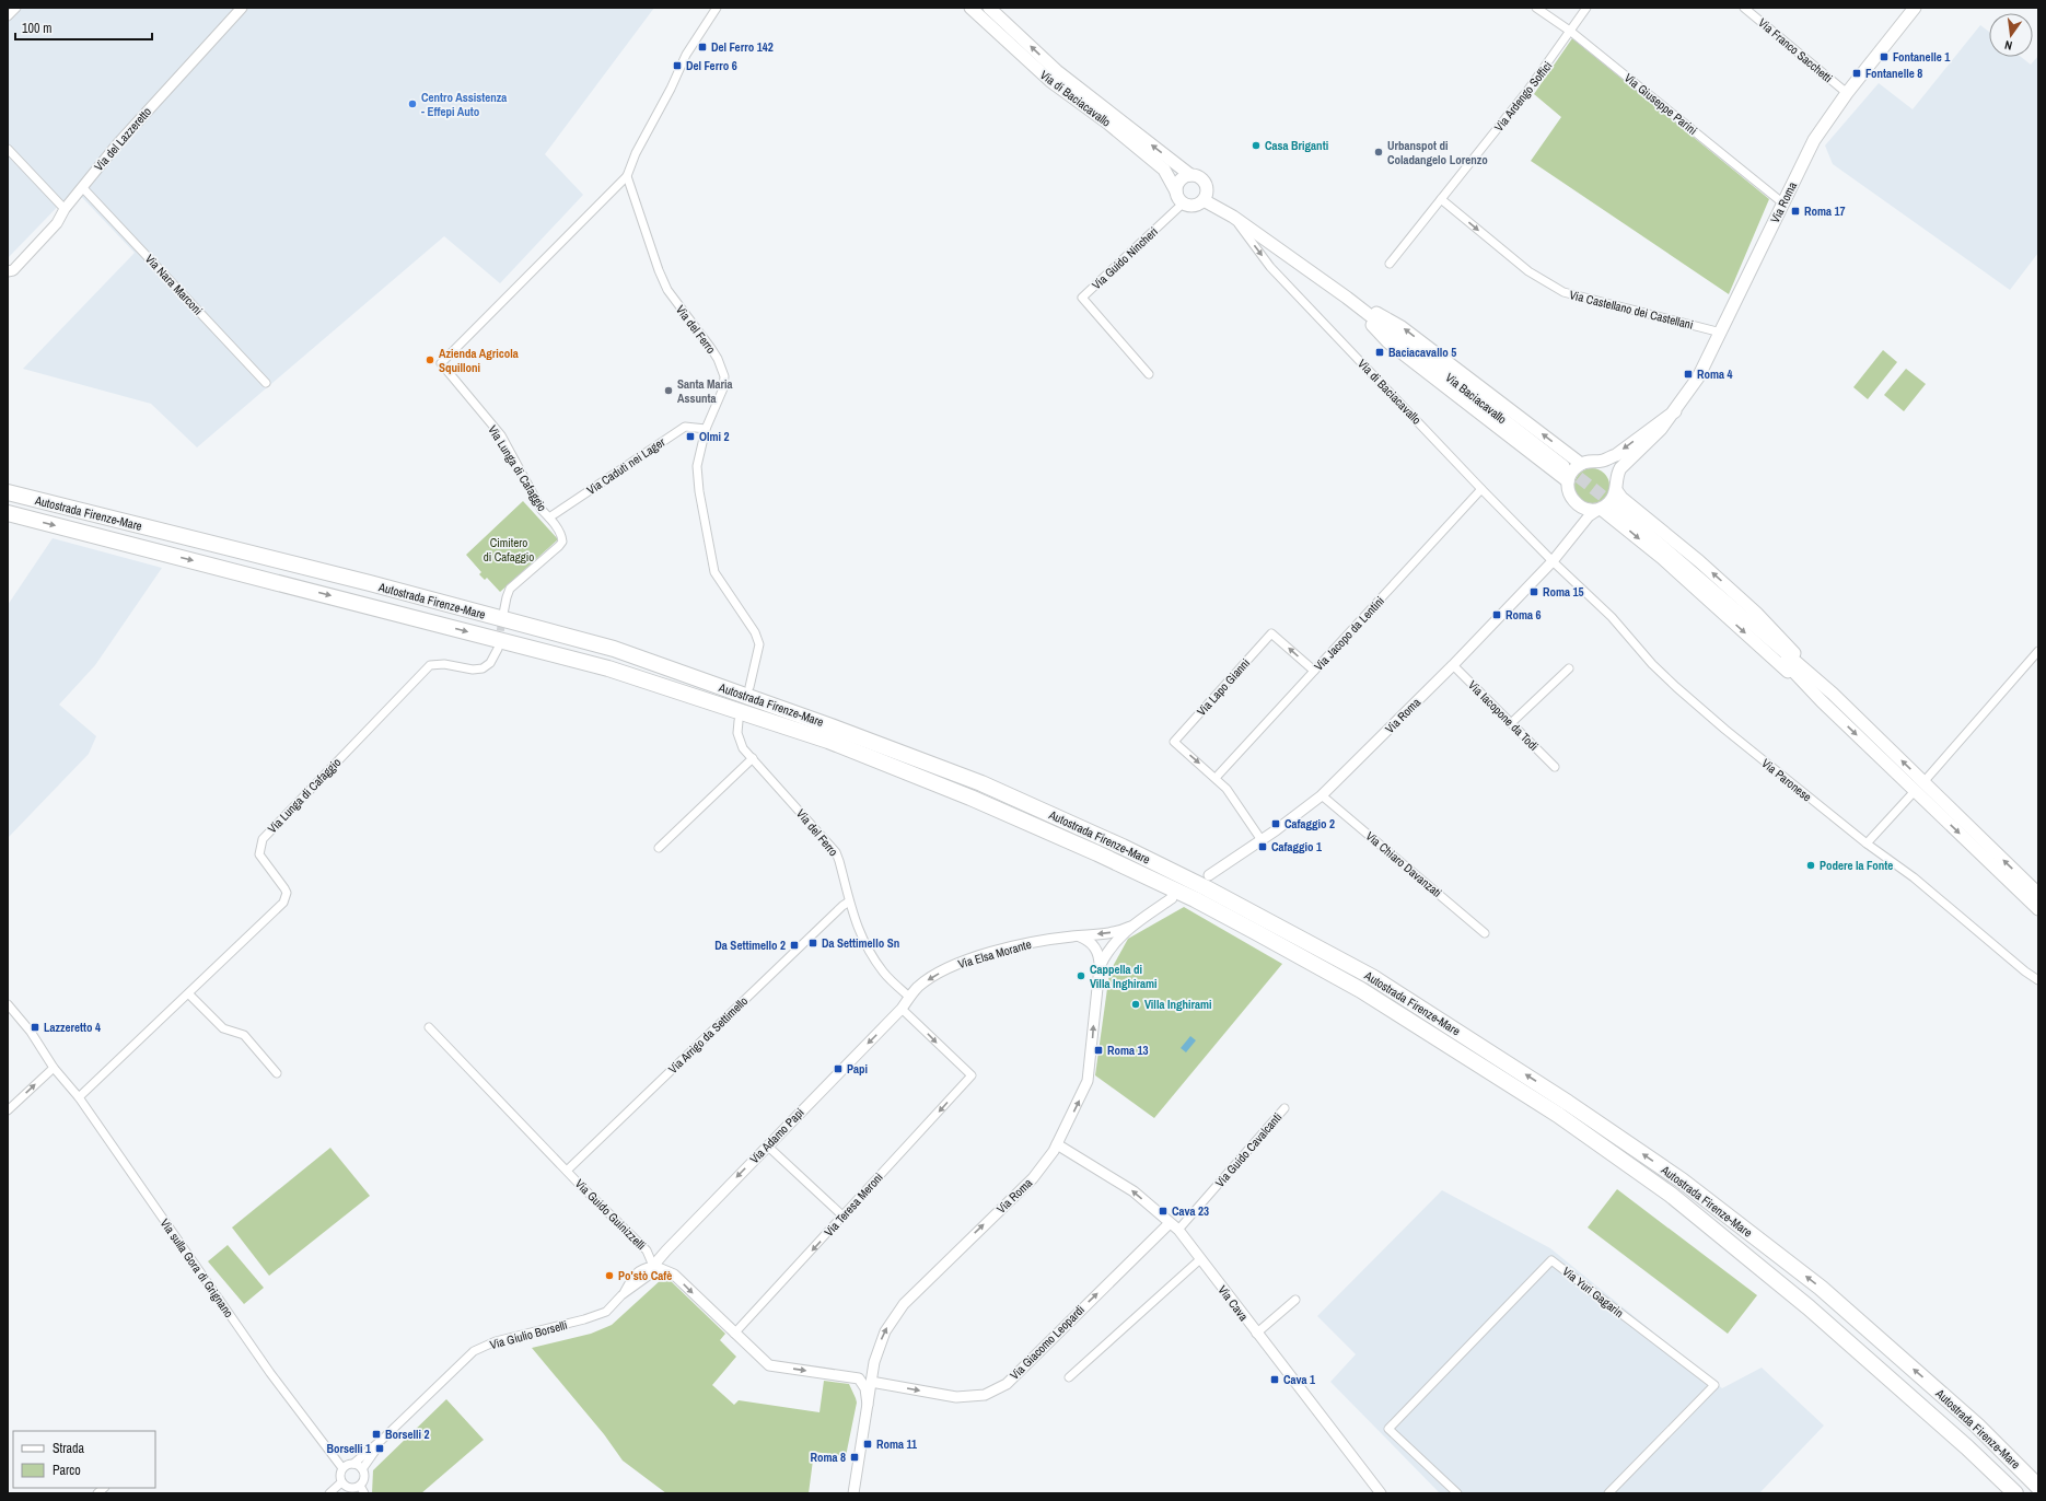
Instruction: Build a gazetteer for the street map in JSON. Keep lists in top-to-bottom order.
{
  "streets": {
    "highway": ["Autostrada Firenze-Mare"],
    "main road": ["Via di Baciacavallo", "Via Roma", "Via Baciacavallo"],
    "street": [
      "Via Franco Sacchetti",
      "Via Ardengo Soffici",
      "Via Giuseppe Parini",
      "Via del Lazzeretto",
      "Via Guido Nincheri",
      "Via Nara Marconi",
      "Via Castellano dei Castellani",
      "Via del Ferro",
      "Via Caduti nei Lager",
      "Via Lunga di Cafaggio",
      "Via Jacopo da Lentini",
      "Via Lapo Gianni",
      "Via Iacopone da Todi",
      "Via Paronese",
      "Via Chiaro Davanzati",
      "Via Elsa Morante",
      "Via Arrigo da Settimello",
      "Via Adamo Papi",
      "Via Guido Cavalcanti",
      "Via Teresa Meroni",
      "Via Guido Guinizzelli",
      "Via sulla Gora di Grignano",
      "Via Yuri Gagarin",
      "Via Cava",
      "Via Giulio Borselli",
      "Via Giacomo Leopardi"
    ]
  },
  "crossings": [
    ["Via Franco Sacchetti", "Via Roma"],
    ["Via Ardengo Soffici", "Via Giuseppe Parini"],
    ["Via Ardengo Soffici", "Via Castellano dei Castellani"],
    ["Via di Baciacavallo", "Via Roma"],
    ["Via di Baciacavallo", "Via Guido Nincheri"],
    ["Via di Baciacavallo", "Via Baciacavallo"],
    ["Via di Baciacavallo", "Via Jacopo da Lentini"],
    ["Via di Baciacavallo", "Via Paronese"],
    ["Via Giuseppe Parini", "Via Roma"],
    ["Via del Lazzeretto", "Via Nara Marconi"],
    ["Via Roma", "Via Castellano dei Castellani"],
    ["Via Roma", "Via Iacopone da Todi"],
    ["Via Roma", "Via Paronese"],
    ["Via Roma", "Via Chiaro Davanzati"],
    ["Via Roma", "Via Elsa Morante"],
    ["Via Roma", "Via Cava"],
    ["Via Roma", "Via Giacomo Leopardi"],
    ["Via del Ferro", "Via Caduti nei Lager"],
    ["Via del Ferro", "Via Lunga di Cafaggio"],
    ["Via del Ferro", "Via Elsa Morante"],
    ["Via del Ferro", "Via Arrigo da Settimello"],
    ["Via Caduti nei Lager", "Via Lunga di Cafaggio"],
    ["Via Lunga di Cafaggio", "Via sulla Gora di Grignano"],
    ["Via Jacopo da Lentini", "Via Lapo Gianni"],
    ["Via Elsa Morante", "Via Adamo Papi"],
    ["Via Elsa Morante", "Via Teresa Meroni"],
    ["Via Arrigo da Settimello", "Via Guido Guinizzelli"],
    ["Via Adamo Papi", "Via Teresa Meroni"],
    ["Via Adamo Papi", "Via Guido Guinizzelli"],
    ["Via Adamo Papi", "Via Giulio Borselli"],
    ["Via Guido Cavalcanti", "Via Cava"],
    ["Via Guido Guinizzelli", "Via Giulio Borselli"],
    ["Via sulla Gora di Grignano", "Via Giulio Borselli"],
    ["Via Cava", "Via Giacomo Leopardi"]
  ],
  "one_way": [
    "Via Castellano dei Castellani",
    "Via Elsa Morante",
    "Via Adamo Papi",
    "Via Teresa Meroni"
  ],
  "parks": ["Cimitero di Cafaggio"],
  "places": {
    "transit": [
      "Del Ferro 142",
      "Fontanelle 1",
      "Del Ferro 6",
      "Fontanelle 8",
      "Roma 17",
      "Baciacavallo 5",
      "Roma 4",
      "Olmi 2",
      "Roma 15",
      "Roma 6",
      "Cafaggio 2",
      "Cafaggio 1",
      "Da Settimello Sn",
      "Da Settimello 2",
      "Lazzeretto 4",
      "Roma 13",
      "Papi",
      "Cava 23",
      "Cava 1",
      "Borselli 2",
      "Roma 11",
      "Borselli 1",
      "Roma 8"
    ],
    "other": [
      "Centro Assistenza - Effepi Auto",
      "Casa Briganti",
      "Urbanspot di Coladangelo Lorenzo",
      "Azienda Agricola Squilloni",
      "Santa Maria Assunta",
      "Podere la Fonte",
      "Cappella di Villa Inghirami",
      "Villa Inghirami",
      "Po'stò Cafè"
    ]
  },
  "legend": ["Strada", "Parco"],
  "scale_bar": "100 m",
  "north": "bottom"
}
